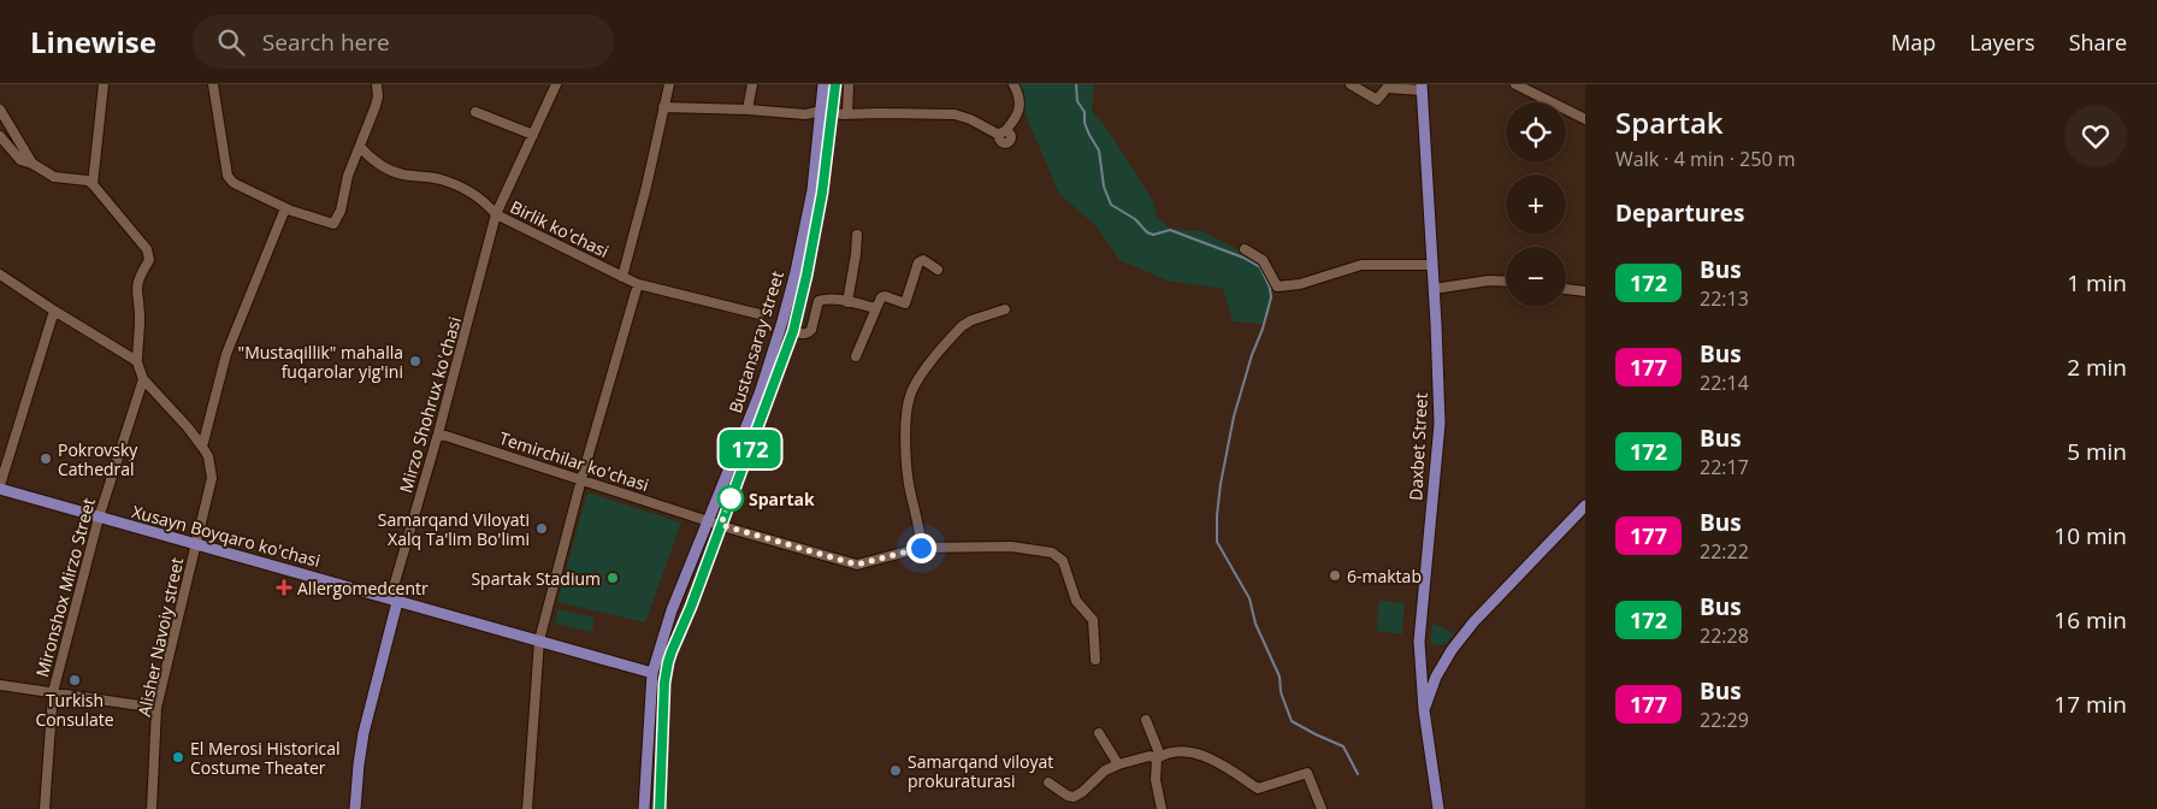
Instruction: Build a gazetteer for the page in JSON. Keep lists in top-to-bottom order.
{
  "streets": {
    "main road": ["Bustansaray street", "Daxbet Street", "Xusayn Boyqaro ko'chasi"],
    "street": [
      "Birlik ko'chasi",
      "Mirzo Shohrux ko'chasi",
      "Temirchilar ko'chasi",
      "Mironshox Mirzo Street",
      "Alisher Navoiy street"
    ]
  },
  "crossings": [
    ["Birlik ko'chasi", "Mirzo Shohrux ko'chasi"],
    ["Bustansaray street", "Temirchilar ko'chasi"],
    ["Bustansaray street", "Xusayn Boyqaro ko'chasi"],
    ["Mirzo Shohrux ko'chasi", "Temirchilar ko'chasi"],
    ["Mirzo Shohrux ko'chasi", "Xusayn Boyqaro ko'chasi"],
    ["Xusayn Boyqaro ko'chasi", "Mironshox Mirzo Street"],
    ["Xusayn Boyqaro ko'chasi", "Alisher Navoiy street"]
  ],
  "places": {
    "other": [
      "\"Mustaqillik\" mahalla fuqarolar yig'ini",
      "Pokrovsky Cathedral",
      "Spartak",
      "Samarqand Viloyati Xalq Ta'lim Bo'limi",
      "6-maktab",
      "Spartak Stadium",
      "Turkish Consulate",
      "El Merosi Historical Costume Theater",
      "Samarqand viloyat prokuraturasi"
    ],
    "health": ["Allergomedcentr"]
  },
  "lines": ["bus line 172"],
  "page": {
    "header": "Linewise",
    "search": "Search here",
    "nav": ["Map", "Layers", "Share"],
    "on_map": "172",
    "heading": [
      ["Spartak", "Walk · 4 min · 250 m"],
      "Departures"
    ],
    "map_buttons": ["+", "−"],
    "list": [
      {
        "mark": "172",
        "name": "Bus",
        "note": "22:13",
        "value": "1 min"
      },
      {
        "mark": "177",
        "name": "Bus",
        "note": "22:14",
        "value": "2 min"
      },
      {
        "mark": "172",
        "name": "Bus",
        "note": "22:17",
        "value": "5 min"
      },
      {
        "mark": "177",
        "name": "Bus",
        "note": "22:22",
        "value": "10 min"
      },
      {
        "mark": "172",
        "name": "Bus",
        "note": "22:28",
        "value": "16 min"
      },
      {
        "mark": "177",
        "name": "Bus",
        "note": "22:29",
        "value": "17 min"
      }
    ]
  }
}
